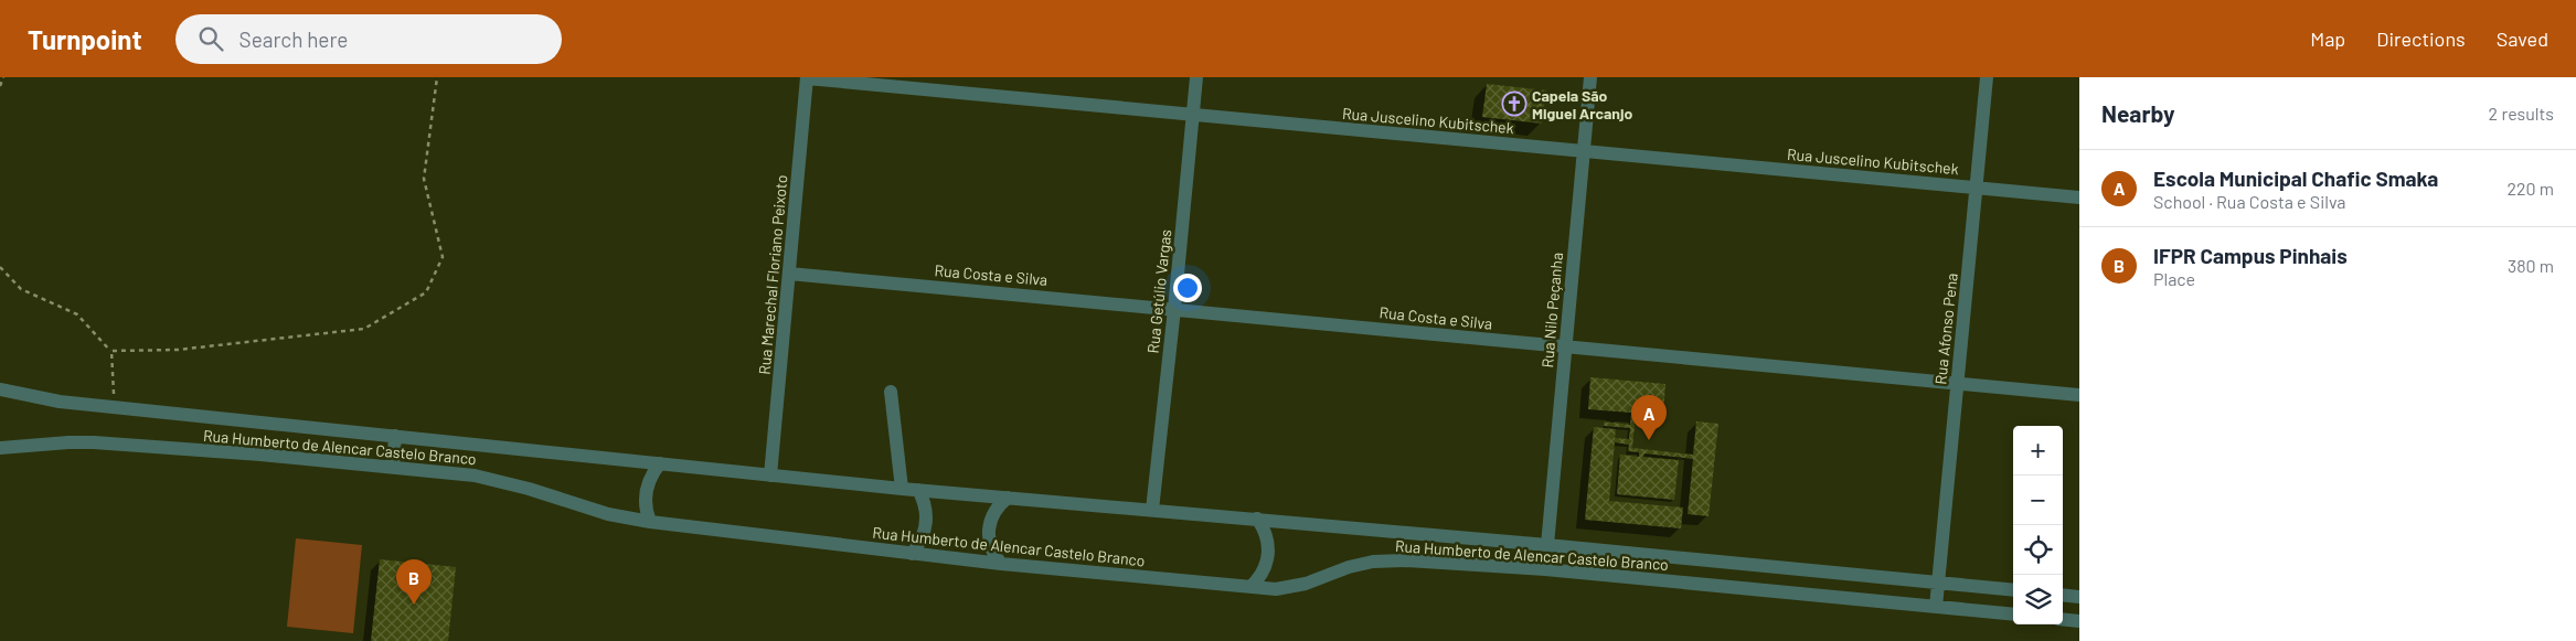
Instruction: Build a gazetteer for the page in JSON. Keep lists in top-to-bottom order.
{
  "streets": {
    "street": [
      "Rua Juscelino Kubitschek",
      "Rua Marechal Floriano Peixoto",
      "Rua Costa e Silva",
      "Rua Getúlio Vargas",
      "Rua Nilo Peçanha",
      "Rua Afonso Pena",
      "Rua Humberto de Alencar Castelo Branco"
    ]
  },
  "crossings": [
    ["Rua Juscelino Kubitschek", "Rua Marechal Floriano Peixoto"],
    ["Rua Juscelino Kubitschek", "Rua Getúlio Vargas"],
    ["Rua Juscelino Kubitschek", "Rua Nilo Peçanha"],
    ["Rua Juscelino Kubitschek", "Rua Afonso Pena"],
    ["Rua Marechal Floriano Peixoto", "Rua Costa e Silva"],
    ["Rua Marechal Floriano Peixoto", "Rua Humberto de Alencar Castelo Branco"],
    ["Rua Costa e Silva", "Rua Getúlio Vargas"],
    ["Rua Costa e Silva", "Rua Nilo Peçanha"],
    ["Rua Costa e Silva", "Rua Afonso Pena"],
    ["Rua Getúlio Vargas", "Rua Humberto de Alencar Castelo Branco"],
    ["Rua Nilo Peçanha", "Rua Humberto de Alencar Castelo Branco"],
    ["Rua Afonso Pena", "Rua Humberto de Alencar Castelo Branco"]
  ],
  "places": {
    "church": ["Capela São Miguel Arcanjo"]
  },
  "page": {
    "header": "Turnpoint",
    "search": "Search here",
    "nav": ["Map", "Directions", "Saved"],
    "heading": ["Nearby", "2 results"],
    "list": [
      {
        "mark": "A",
        "name": "Escola Municipal Chafic Smaka",
        "note": "School · Rua Costa e Silva",
        "value": "220 m"
      },
      {
        "mark": "B",
        "name": "IFPR Campus Pinhais",
        "note": "Place",
        "value": "380 m"
      }
    ],
    "pins": ["A", "B"],
    "map_buttons": ["+", "−"]
  }
}
